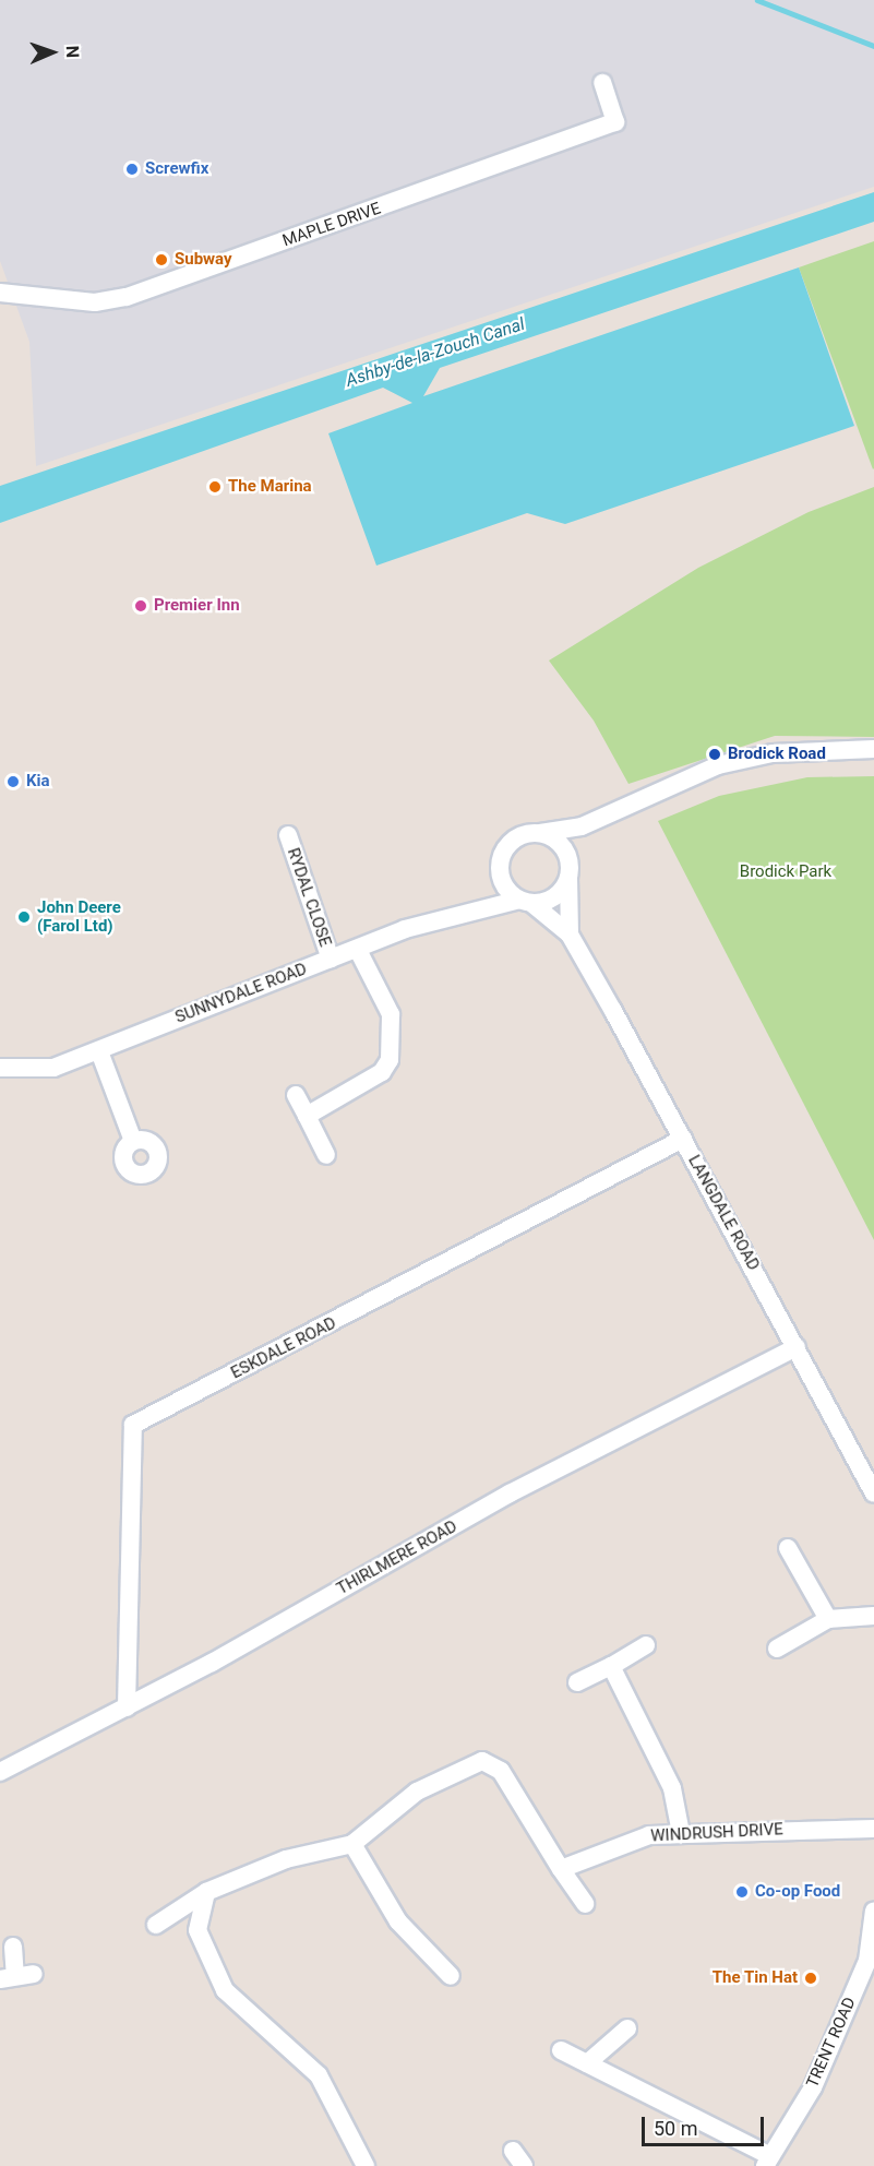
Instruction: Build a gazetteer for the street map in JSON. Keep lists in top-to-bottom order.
{
  "streets": {
    "street": [
      "MAPLE DRIVE",
      "RYDAL CLOSE",
      "SUNNYDALE ROAD",
      "LANGDALE ROAD",
      "ESKDALE ROAD",
      "THIRLMERE ROAD",
      "WINDRUSH DRIVE",
      "TRENT ROAD"
    ]
  },
  "crossings": [
    ["RYDAL CLOSE", "SUNNYDALE ROAD"],
    ["SUNNYDALE ROAD", "LANGDALE ROAD"],
    ["LANGDALE ROAD", "ESKDALE ROAD"],
    ["LANGDALE ROAD", "THIRLMERE ROAD"],
    ["ESKDALE ROAD", "THIRLMERE ROAD"]
  ],
  "water": ["Ashby-de-la-Zouch Canal"],
  "parks": ["Brodick Park"],
  "places": [
    "Screwfix",
    "Subway",
    "The Marina",
    "Premier Inn",
    "Brodick Road",
    "Kia",
    "John Deere (Farol Ltd)",
    "Co-op Food",
    "The Tin Hat"
  ],
  "scale_bar": "50 m",
  "north": "right"
}
